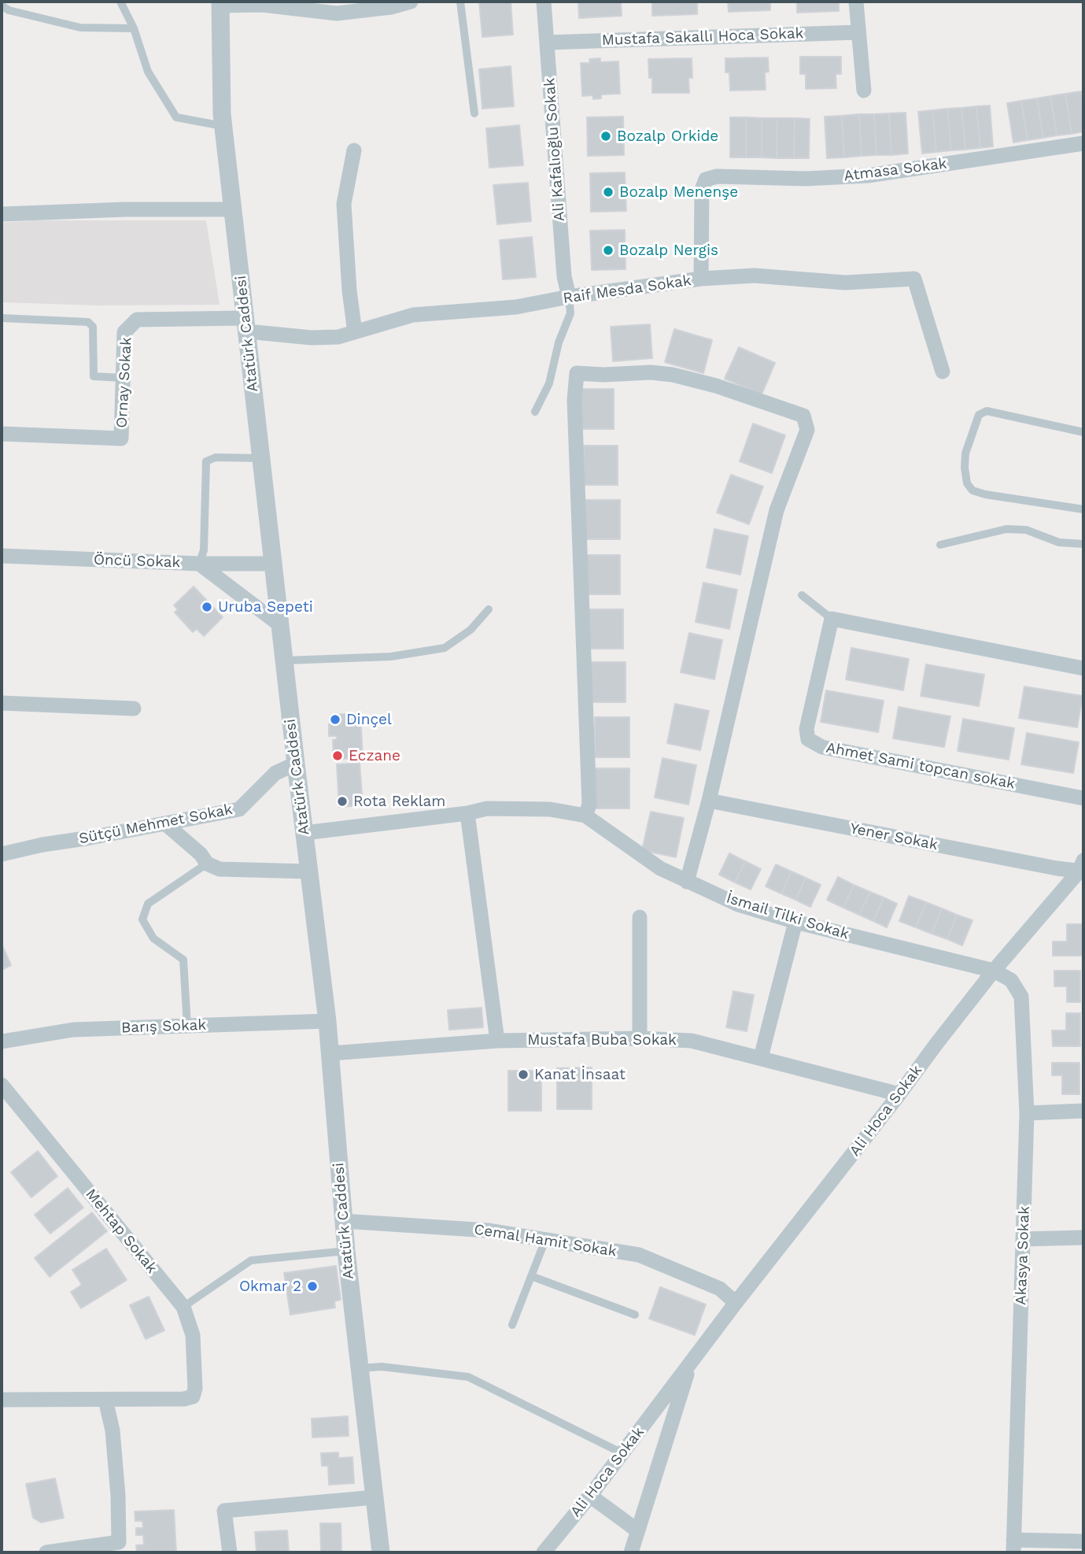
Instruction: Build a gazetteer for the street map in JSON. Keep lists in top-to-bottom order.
{
  "streets": {
    "street": [
      "Mustafa Sakallı Hoca Sokak",
      "Ali Kafalıoğlu Sokak",
      "Atmasa Sokak",
      "Raif Mesda Sokak",
      "Atatürk Caddesi",
      "Ornay Sokak",
      "Öncü Sokak",
      "Ahmet Sami topcan sokak",
      "Sütçü Mehmet Sokak",
      "Yener Sokak",
      "İsmail Tilki Sokak",
      "Barış Sokak",
      "Mustafa Buba Sokak",
      "Ali Hoca Sokak",
      "Mehtap Sokak",
      "Cemal Hamit Sokak",
      "Akasya Sokak"
    ]
  },
  "crossings": [
    ["Mustafa Sakallı Hoca Sokak", "Ali Kafalıoğlu Sokak"],
    ["Ali Kafalıoğlu Sokak", "Raif Mesda Sokak"],
    ["Atmasa Sokak", "Raif Mesda Sokak"],
    ["Raif Mesda Sokak", "Atatürk Caddesi"],
    ["Raif Mesda Sokak", "Ornay Sokak"],
    ["Atatürk Caddesi", "Ornay Sokak"],
    ["Atatürk Caddesi", "Öncü Sokak"],
    ["Atatürk Caddesi", "Sütçü Mehmet Sokak"],
    ["Atatürk Caddesi", "İsmail Tilki Sokak"],
    ["Atatürk Caddesi", "Barış Sokak"],
    ["Atatürk Caddesi", "Mustafa Buba Sokak"],
    ["Atatürk Caddesi", "Cemal Hamit Sokak"],
    ["Yener Sokak", "Ali Hoca Sokak"],
    ["İsmail Tilki Sokak", "Ali Hoca Sokak"],
    ["İsmail Tilki Sokak", "Akasya Sokak"],
    ["Mustafa Buba Sokak", "Ali Hoca Sokak"],
    ["Ali Hoca Sokak", "Cemal Hamit Sokak"],
    ["Ali Hoca Sokak", "Akasya Sokak"]
  ],
  "places": [
    "Bozalp Orkide",
    "Bozalp Menenşe",
    "Bozalp Nergis",
    "Uruba Sepeti",
    "Dinçel",
    "Eczane",
    "Rota Reklam",
    "Kanat İnsaat",
    "Okmar 2"
  ]
}
